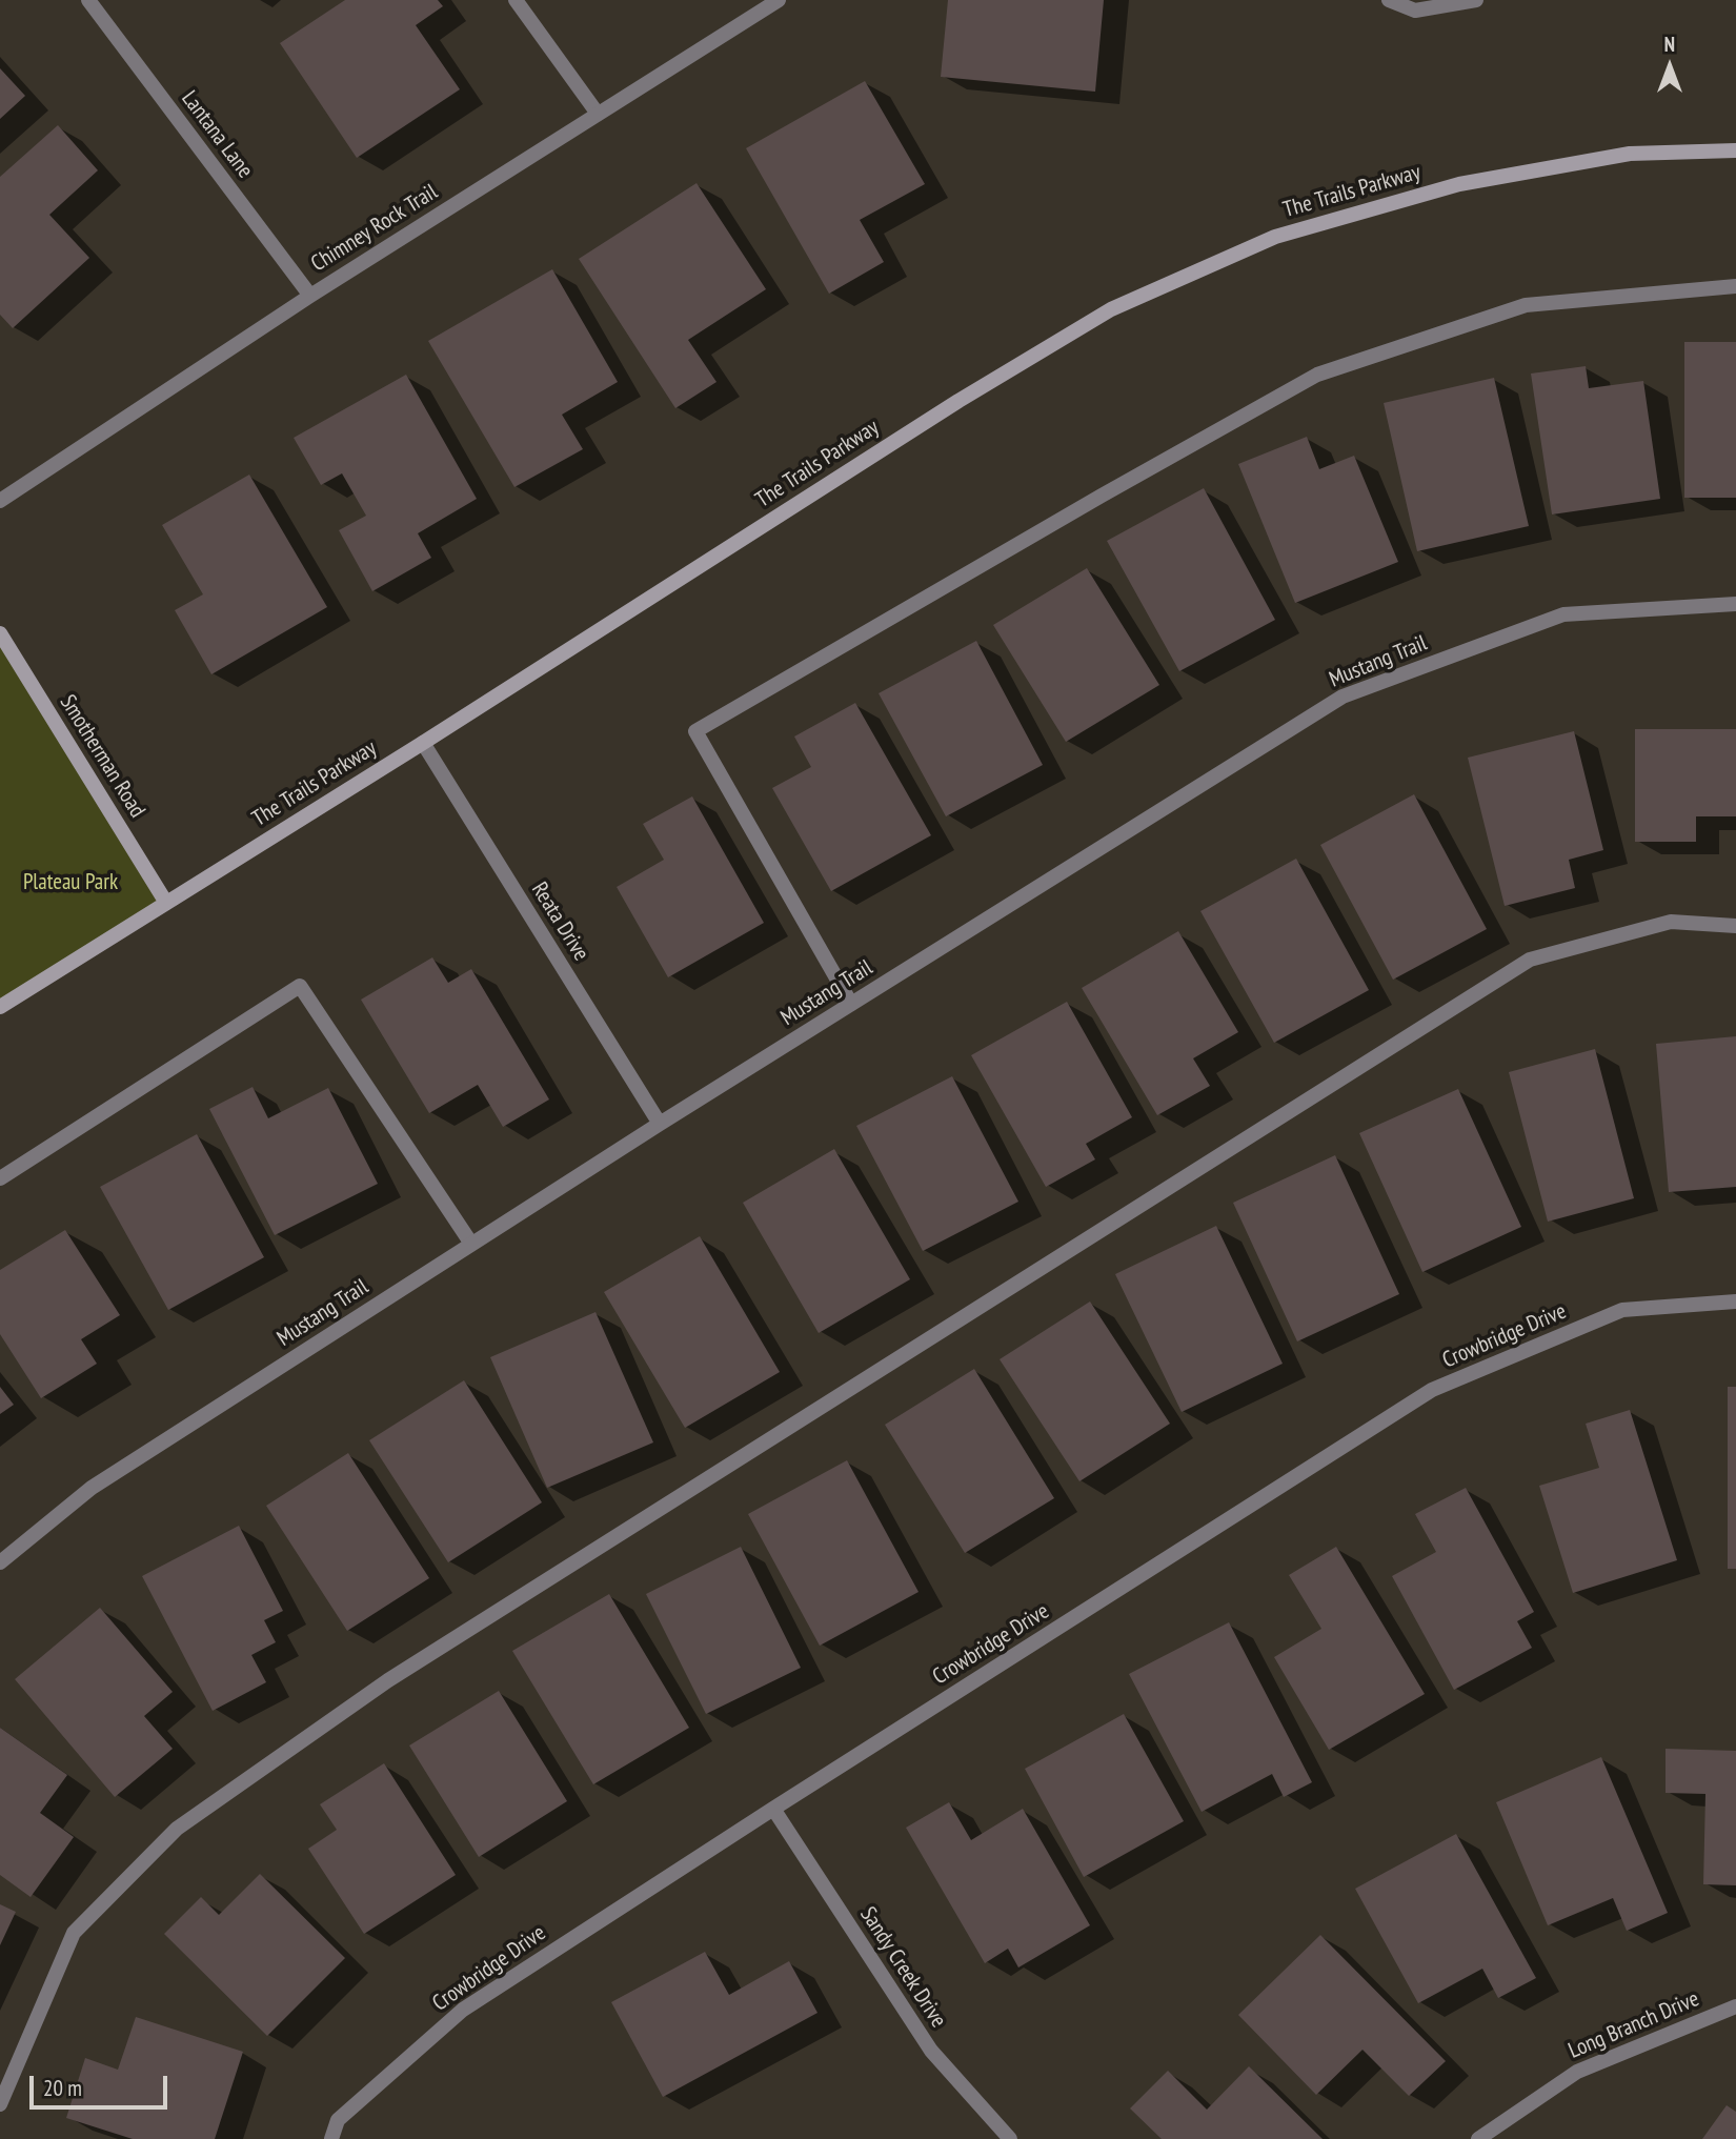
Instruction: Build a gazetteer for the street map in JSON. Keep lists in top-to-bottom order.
{
  "streets": {
    "street": [
      "Lantana Lane",
      "The Trails Parkway",
      "Chimney Rock Trail",
      "Mustang Trail",
      "Smotherman Road",
      "Reata Drive",
      "Crowbridge Drive",
      "Sandy Creek Drive",
      "Long Branch Drive"
    ]
  },
  "crossings": [
    ["Lantana Lane", "Chimney Rock Trail"],
    ["The Trails Parkway", "Smotherman Road"],
    ["The Trails Parkway", "Reata Drive"],
    ["Mustang Trail", "Reata Drive"],
    ["Crowbridge Drive", "Sandy Creek Drive"]
  ],
  "parks": ["Plateau Park"],
  "scale_bar": "20 m",
  "north": "top"
}
